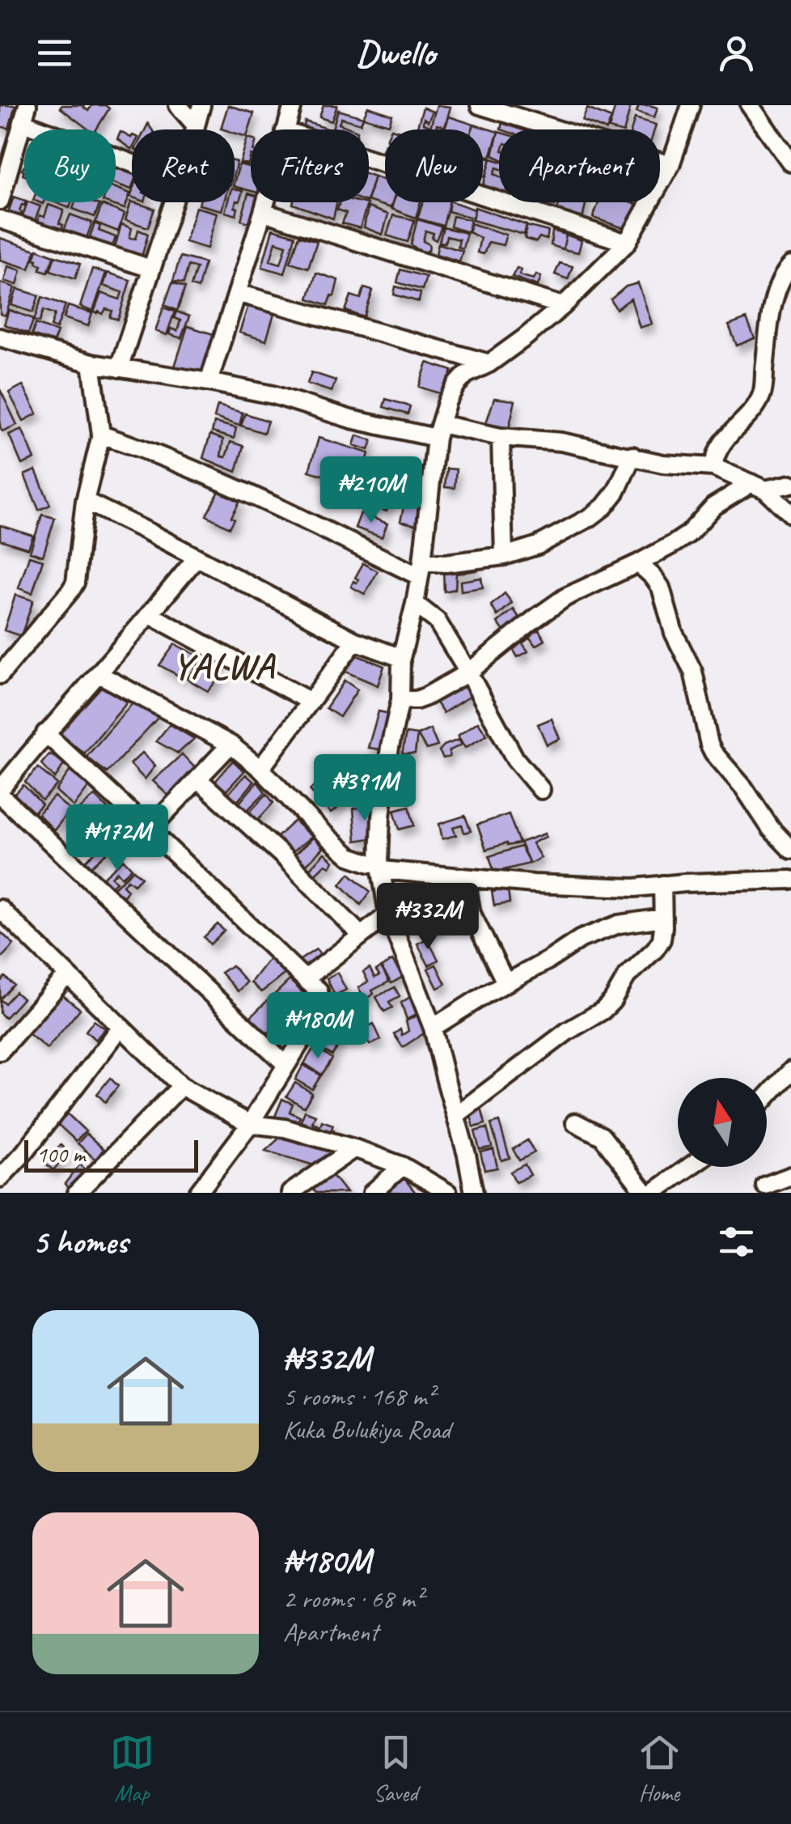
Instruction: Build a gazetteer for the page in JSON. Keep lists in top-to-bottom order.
{
  "districts": ["YALWA"],
  "scale_bar": "100 m",
  "north": "top",
  "page": {
    "header": "Dwello",
    "chip": [
      "Buy",
      "Rent",
      "Filters",
      "New",
      "Apartment"
    ],
    "price": [
      "₦210M",
      "₦391M",
      "₦172M",
      "₦332M",
      "₦180M"
    ],
    "scale": "100 m",
    "heading": "5 homes",
    "list": [
      {
        "name": "₦332M",
        "note": "5 rooms · 168 m² · Kuka Bulukiya Road"
      },
      {
        "name": "₦180M",
        "note": "2 rooms · 68 m² · Apartment"
      }
    ],
    "tabs": ["Map", "Saved", "Home"]
  }
}
